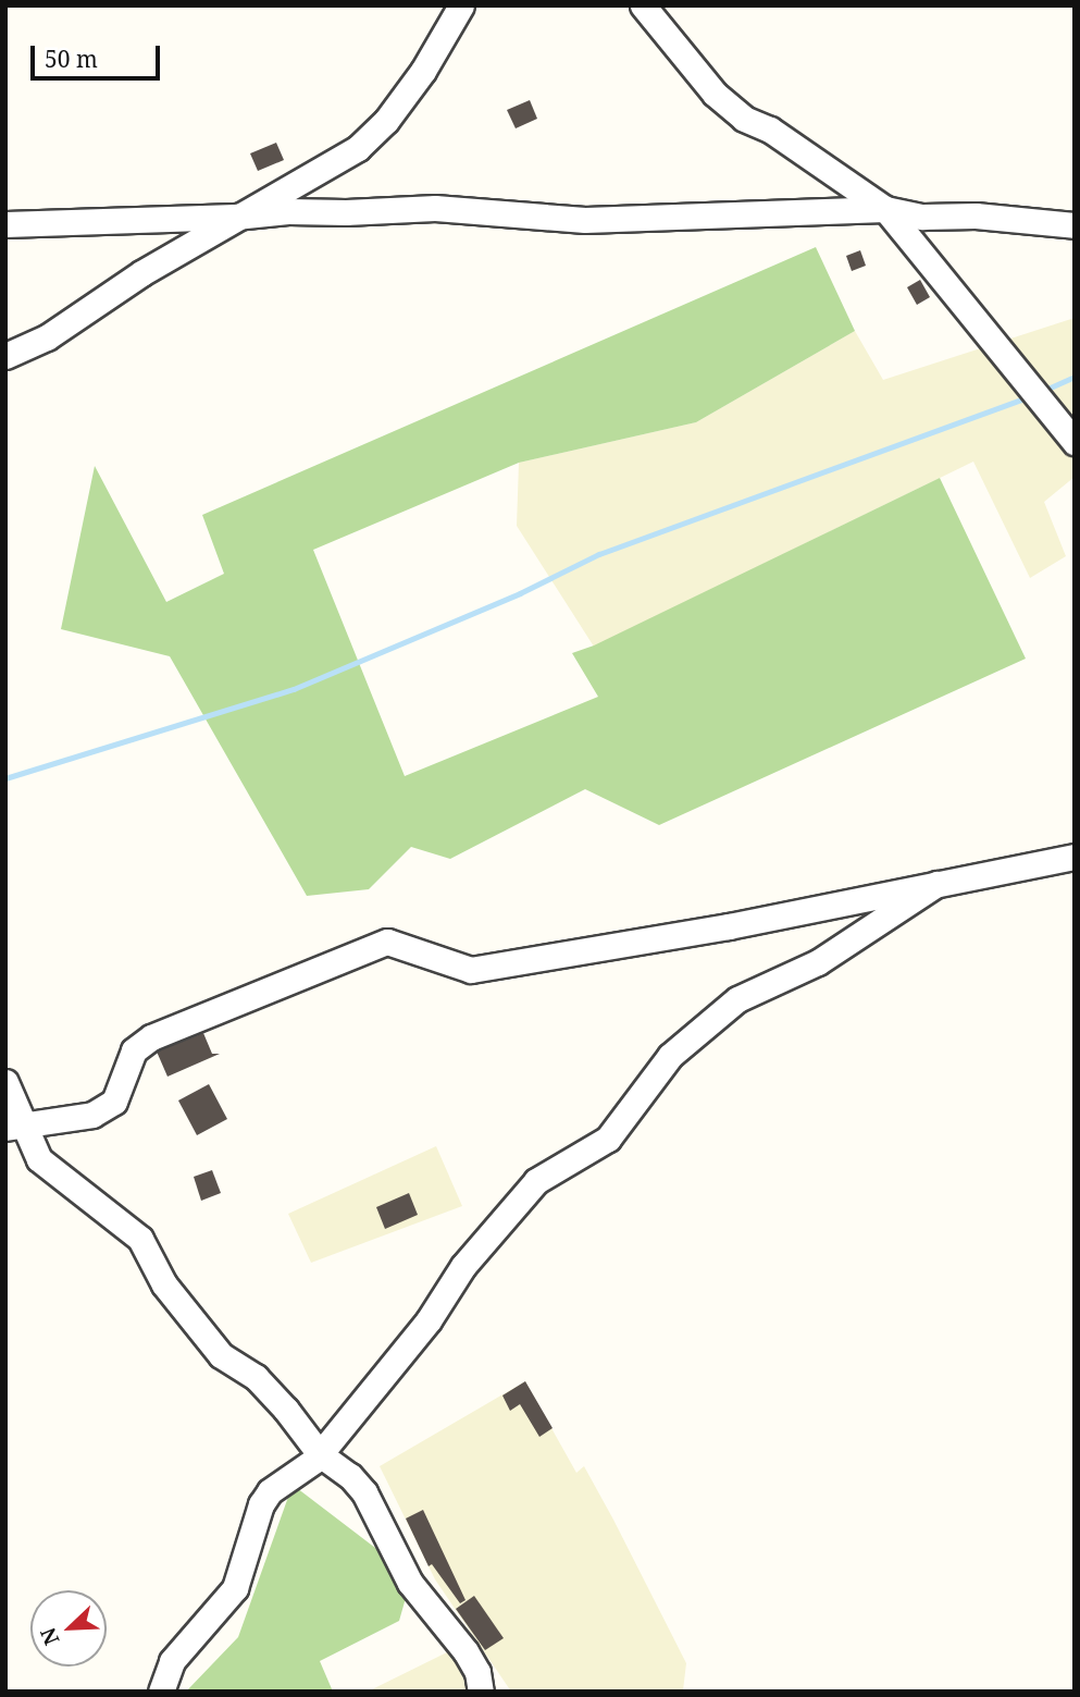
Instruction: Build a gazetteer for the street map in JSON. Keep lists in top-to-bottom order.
{
  "scale_bar": "50 m",
  "north": "bottom left"
}
